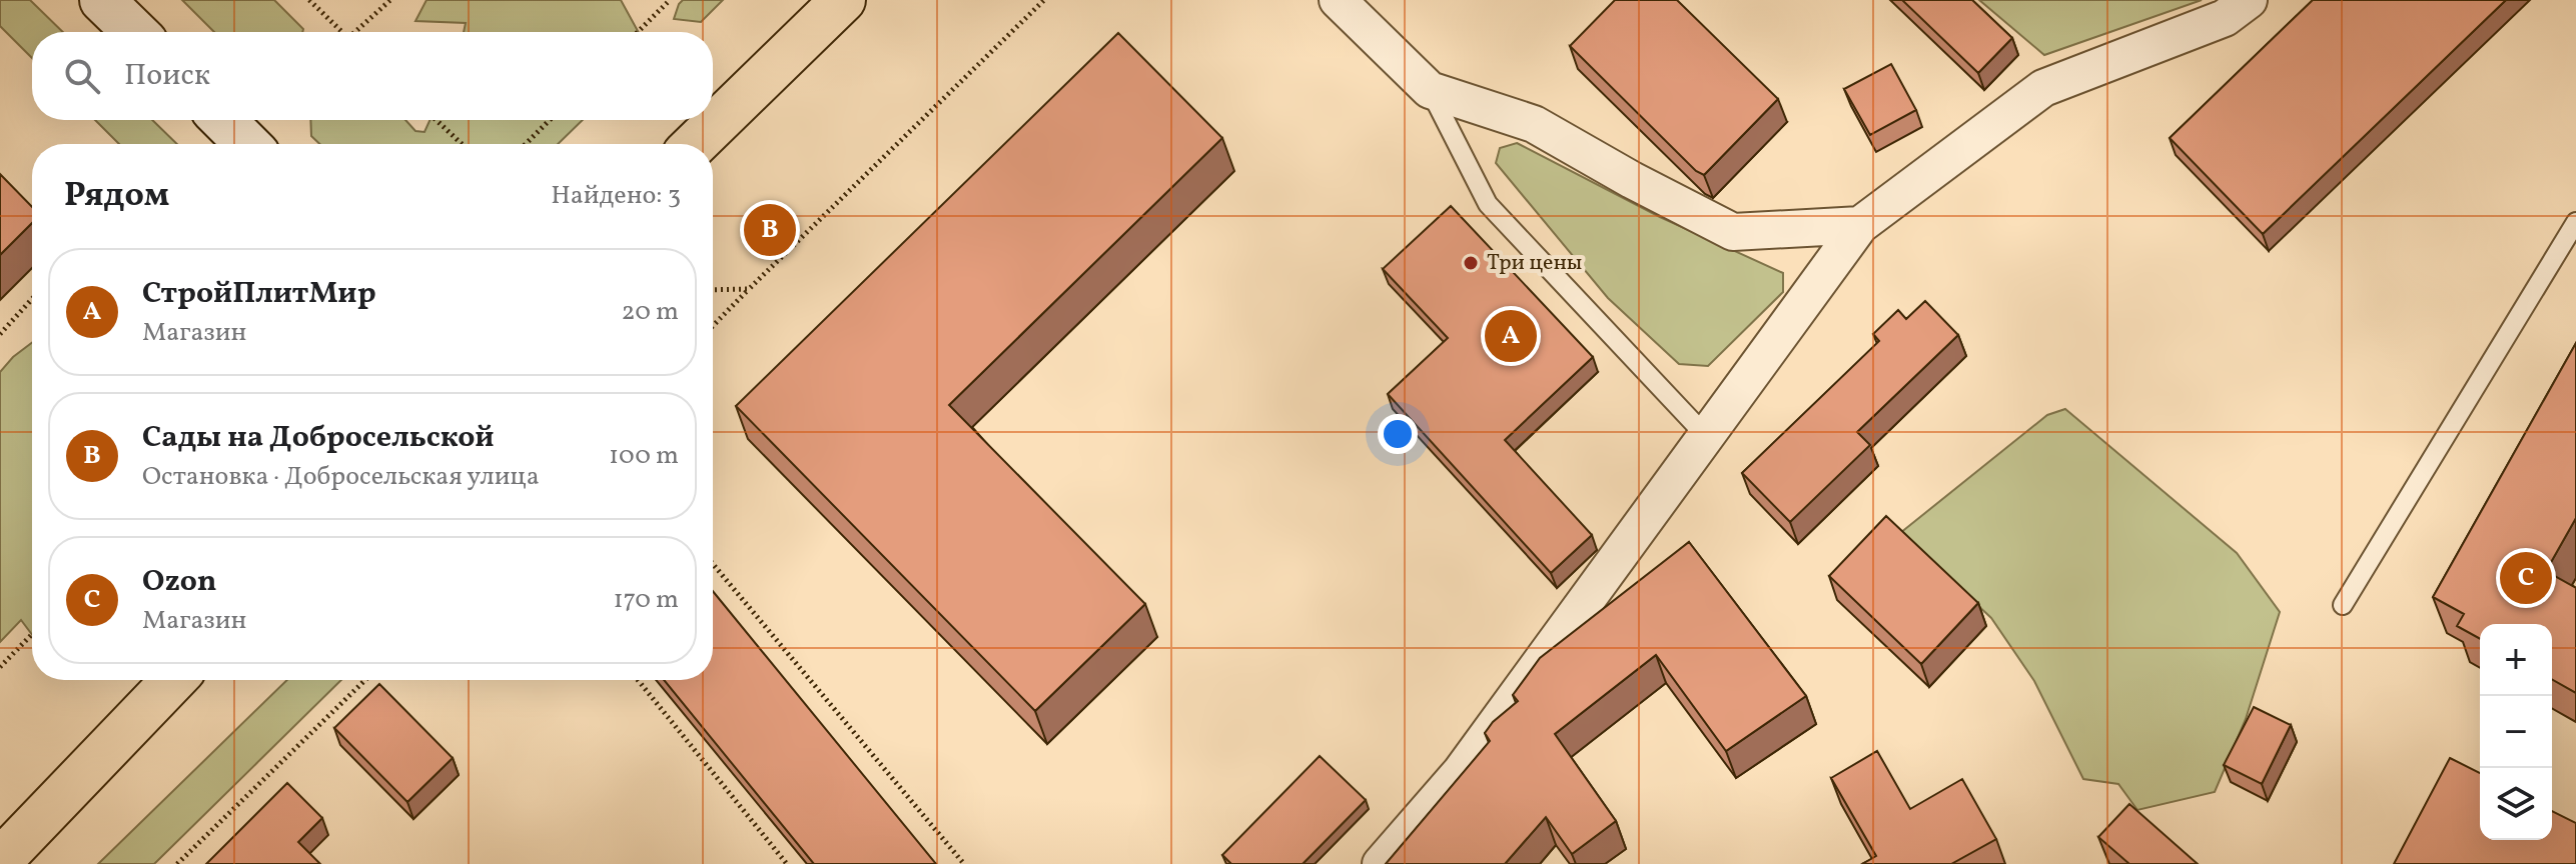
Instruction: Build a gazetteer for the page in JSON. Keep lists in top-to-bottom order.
{
  "places": ["Три цены"],
  "page": {
    "search": "Поиск",
    "heading": ["Рядом", "Найдено: 3"],
    "pins": ["B", "A", "C"],
    "list": [
      {
        "mark": "A",
        "name": "СтройПлитМир",
        "note": "Магазин",
        "value": "20 m"
      },
      {
        "mark": "B",
        "name": "Сады на Добросельской",
        "note": "Остановка · Добросельская улица",
        "value": "100 m"
      },
      {
        "mark": "C",
        "name": "Ozon",
        "note": "Магазин",
        "value": "170 m"
      }
    ],
    "map_buttons": ["+", "−"]
  }
}
